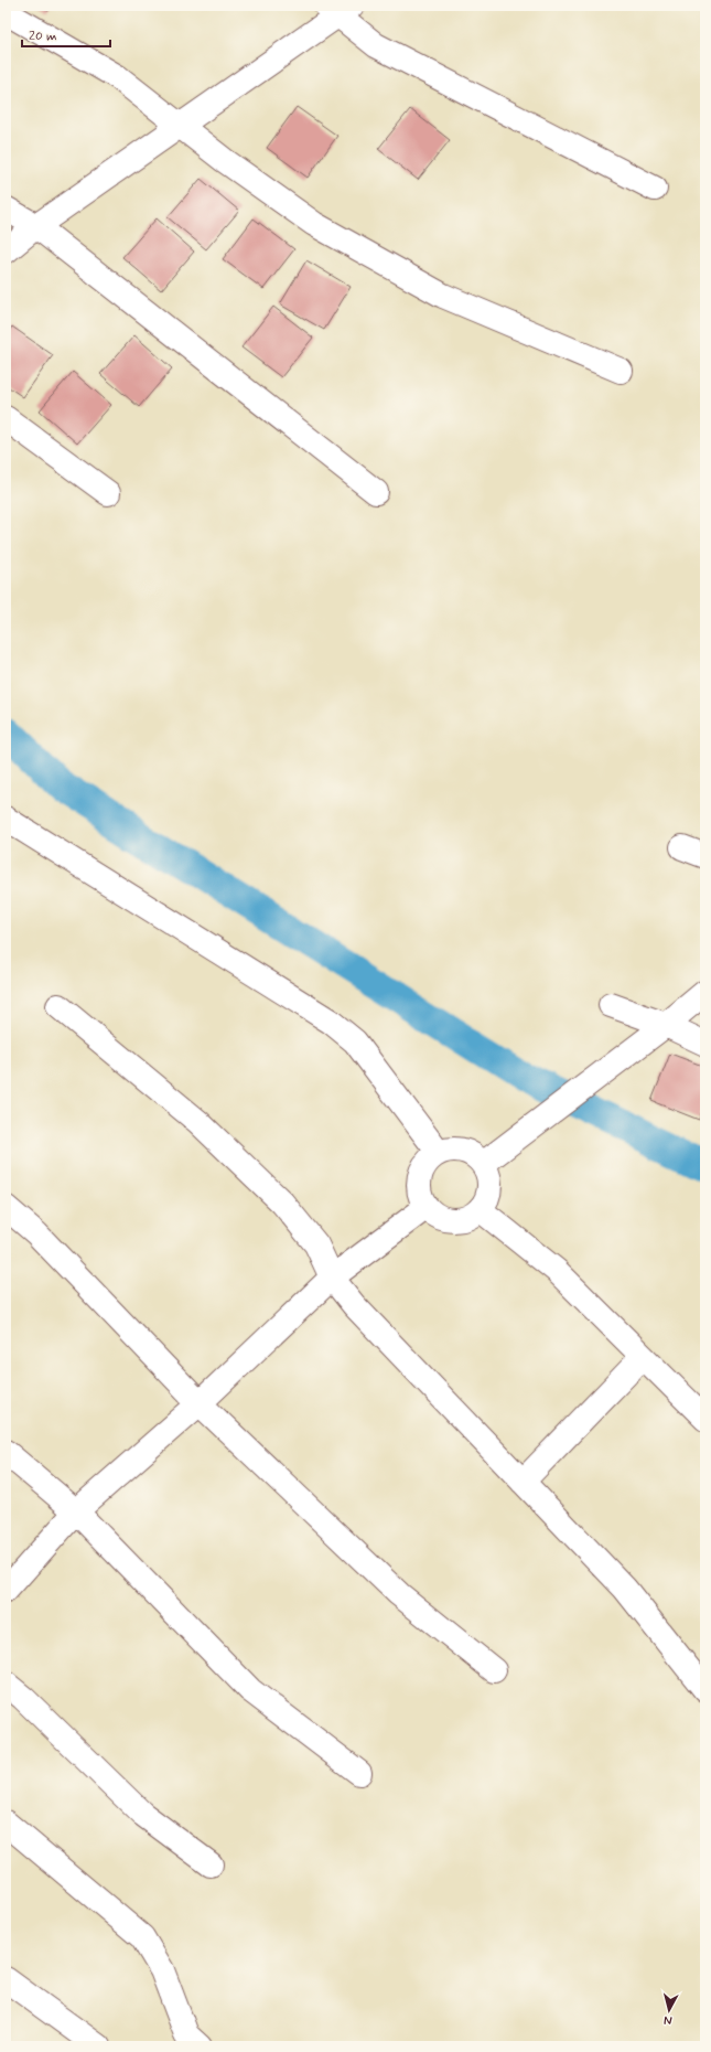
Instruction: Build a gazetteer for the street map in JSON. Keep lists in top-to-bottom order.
{
  "scale_bar": "20 m",
  "north": "bottom"
}
